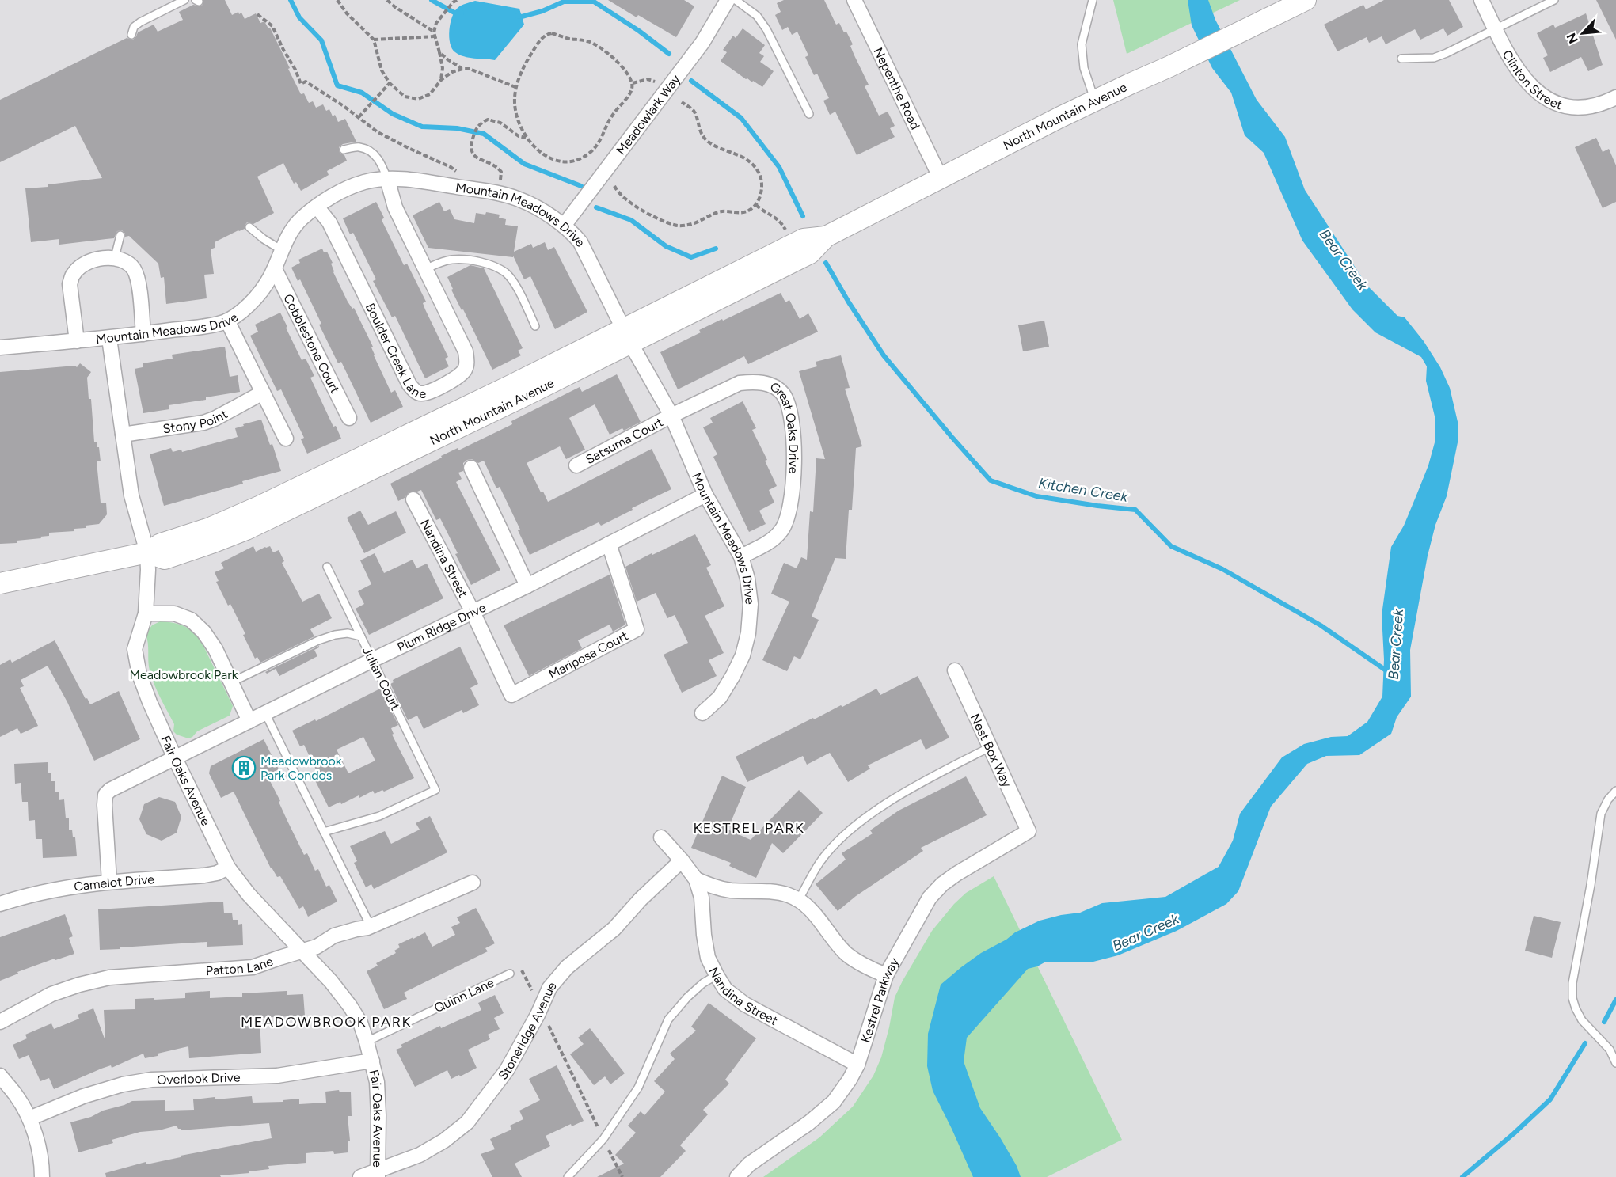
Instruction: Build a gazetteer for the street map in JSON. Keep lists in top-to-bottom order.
{
  "streets": {
    "street": [
      "Clinton Street",
      "Nepenthe Road",
      "Meadowlark Way",
      "North Mountain Avenue",
      "Mountain Meadows Drive",
      "Cobblestone Court",
      "Boulder Creek Lane",
      "Stony Point",
      "Great Oaks Drive",
      "Satsuma Court",
      "Nandina Street",
      "Plum Ridge Drive",
      "Mariposa Court",
      "Nest Box Way",
      "Fair Oaks Avenue",
      "Camelot Drive",
      "Patton Lane",
      "Kestrel Parkway",
      "Stoneridge Avenue",
      "Overlook Drive"
    ],
    "lane": ["Julian Court", "Quinn Lane"]
  },
  "crossings": [
    ["Nepenthe Road", "North Mountain Avenue"],
    ["Meadowlark Way", "Mountain Meadows Drive"],
    ["North Mountain Avenue", "Mountain Meadows Drive"],
    ["North Mountain Avenue", "Fair Oaks Avenue"],
    ["Mountain Meadows Drive", "Cobblestone Court"],
    ["Mountain Meadows Drive", "Boulder Creek Lane"],
    ["Mountain Meadows Drive", "Great Oaks Drive"],
    ["Mountain Meadows Drive", "Satsuma Court"],
    ["Mountain Meadows Drive", "Plum Ridge Drive"],
    ["Mountain Meadows Drive", "Fair Oaks Avenue"],
    ["Stony Point", "Fair Oaks Avenue"],
    ["Great Oaks Drive", "Satsuma Court"],
    ["Nandina Street", "Plum Ridge Drive"],
    ["Nandina Street", "Mariposa Court"],
    ["Nandina Street", "Kestrel Parkway"],
    ["Nandina Street", "Stoneridge Avenue"],
    ["Plum Ridge Drive", "Mariposa Court"],
    ["Plum Ridge Drive", "Julian Court"],
    ["Plum Ridge Drive", "Fair Oaks Avenue"],
    ["Plum Ridge Drive", "Camelot Drive"],
    ["Nest Box Way", "Kestrel Parkway"],
    ["Fair Oaks Avenue", "Camelot Drive"],
    ["Fair Oaks Avenue", "Patton Lane"],
    ["Fair Oaks Avenue", "Quinn Lane"],
    ["Fair Oaks Avenue", "Stoneridge Avenue"],
    ["Fair Oaks Avenue", "Overlook Drive"]
  ],
  "districts": ["KESTREL PARK", "MEADOWBROOK PARK"],
  "water": ["Bear Creek", "Kitchen Creek"],
  "parks": ["Meadowbrook Park"],
  "places": {
    "building": ["Meadowbrook Park Condos"]
  },
  "north": "bottom left"
}
